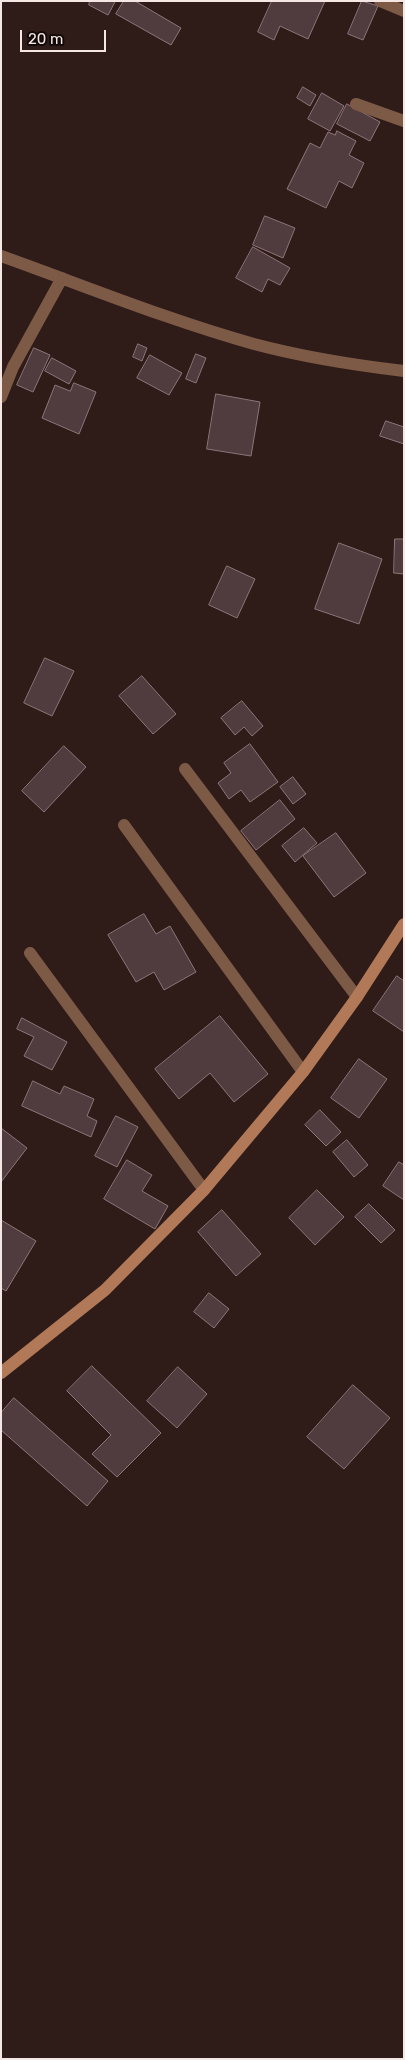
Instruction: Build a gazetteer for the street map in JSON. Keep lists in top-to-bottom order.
{
  "scale_bar": "20 m"
}
